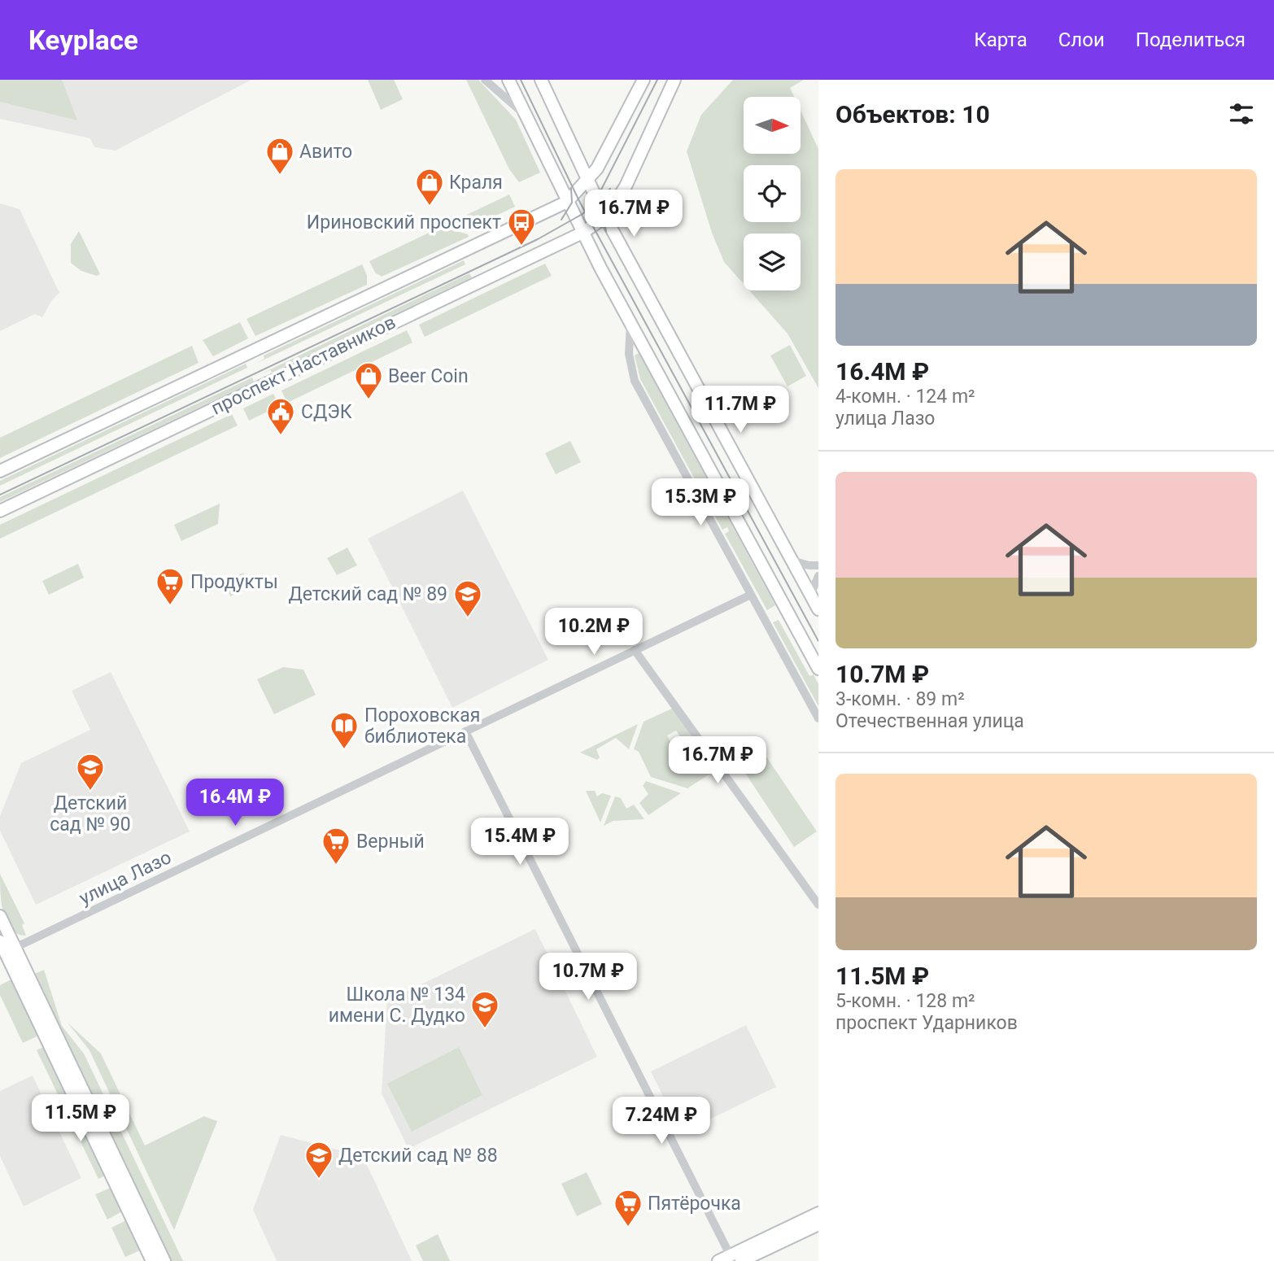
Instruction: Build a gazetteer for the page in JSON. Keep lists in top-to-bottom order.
{
  "streets": {
    "main road": ["проспект Наставников"],
    "street": ["улица Лазо"]
  },
  "places": {
    "shop": ["Авито", "Краля", "Beer Coin"],
    "bus stop": ["Ириновский проспект"],
    "public building": ["СДЭК"],
    "supermarket": ["Продукты", "Верный", "Пятёрочка"],
    "school or university": [
      "Детский сад № 89",
      "Детский сад № 90",
      "Школа № 134 имени С. Дудко",
      "Детский сад № 88"
    ],
    "library": ["Пороховская библиотека"]
  },
  "north": "right",
  "page": {
    "header": "Keyplace",
    "nav": ["Карта", "Слои", "Поделиться"],
    "heading": "Объектов: 10",
    "list": [
      {
        "name": "16.4M ₽",
        "note": "4-комн. · 124 m² · улица Лазо"
      },
      {
        "name": "10.7M ₽",
        "note": "3-комн. · 89 m² · Отечественная улица"
      },
      {
        "name": "11.5M ₽",
        "note": "5-комн. · 128 m² · проспект Ударников"
      }
    ],
    "price": [
      "16.7M ₽",
      "11.7M ₽",
      "15.3M ₽",
      "10.2M ₽",
      "16.7M ₽",
      "16.4M ₽",
      "15.4M ₽",
      "10.7M ₽",
      "11.5M ₽",
      "7.24M ₽"
    ]
  }
}
